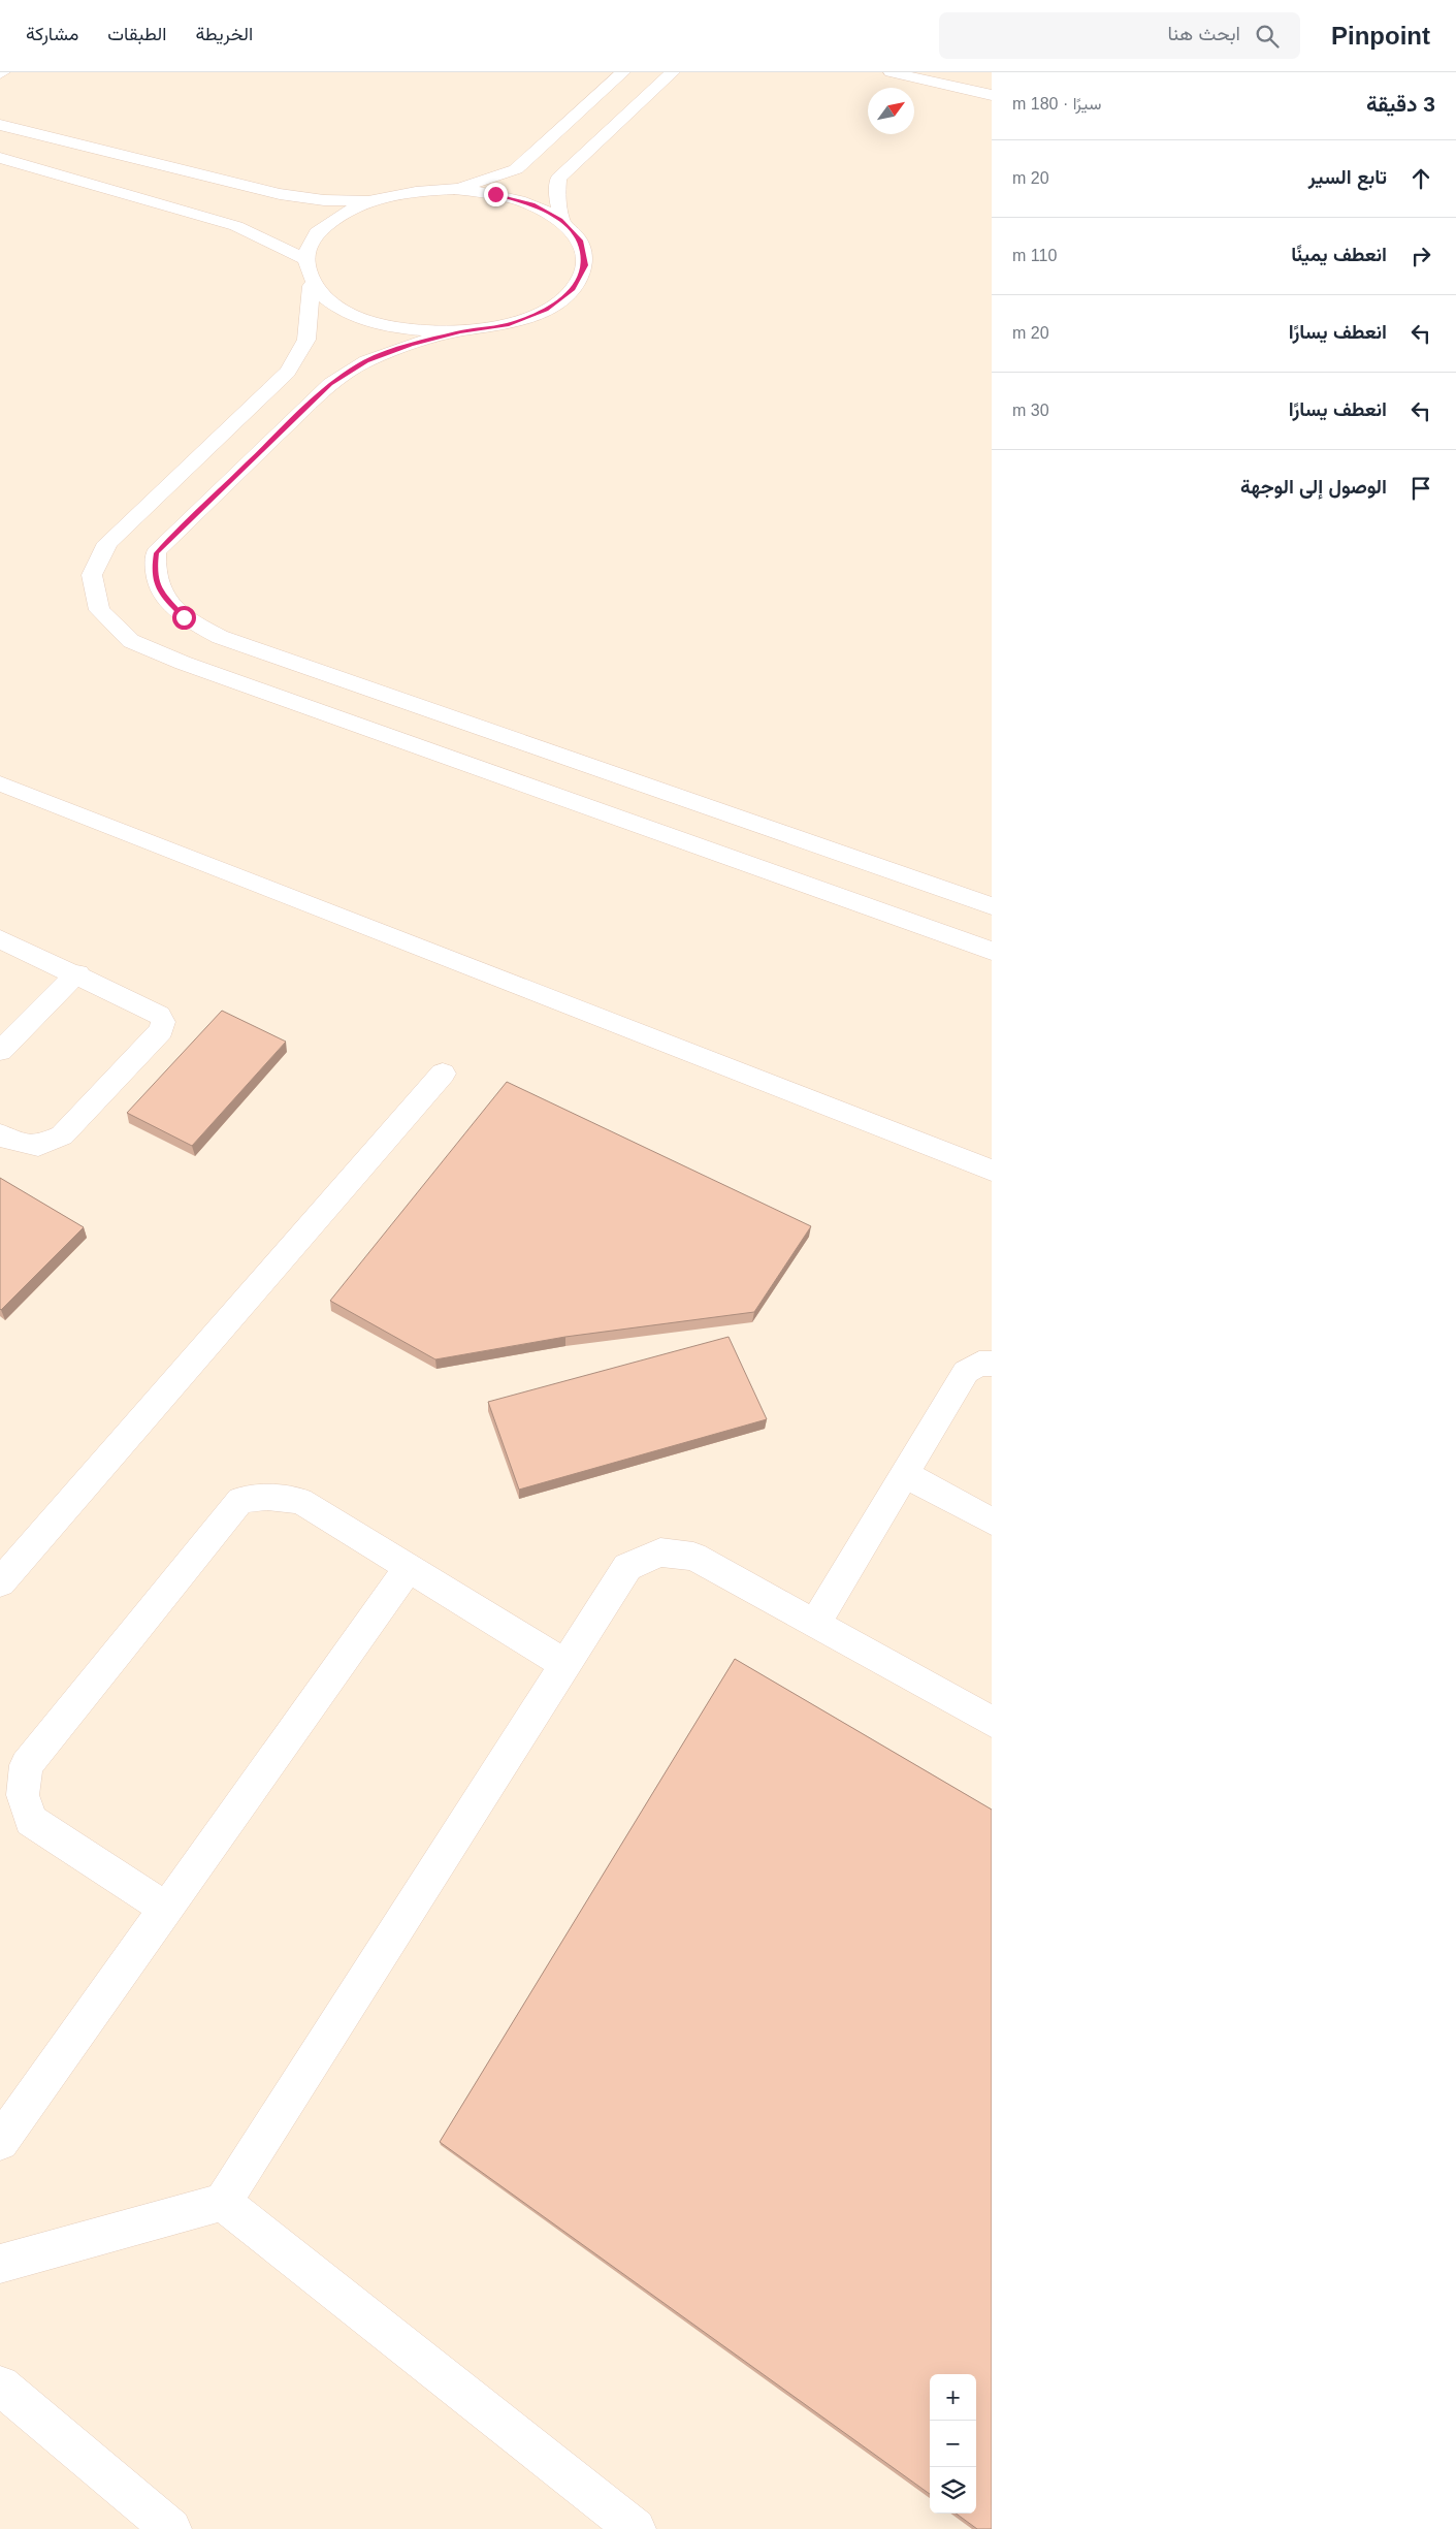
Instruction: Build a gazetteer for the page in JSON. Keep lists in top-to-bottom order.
{
  "north": "top right",
  "page": {
    "header": "Pinpoint",
    "search": "ابحث هنا",
    "nav": ["الخريطة", "الطبقات", "مشاركة"],
    "heading": ["3 دقيقة", "سيرًا · 180 m"],
    "list": [
      ["تابع السير", "20 m"],
      ["انعطف يمينًا", "110 m"],
      ["انعطف يسارًا", "20 m"],
      ["انعطف يسارًا", "30 m"],
      "الوصول إلى الوجهة"
    ],
    "map_buttons": ["+", "−"]
  }
}
